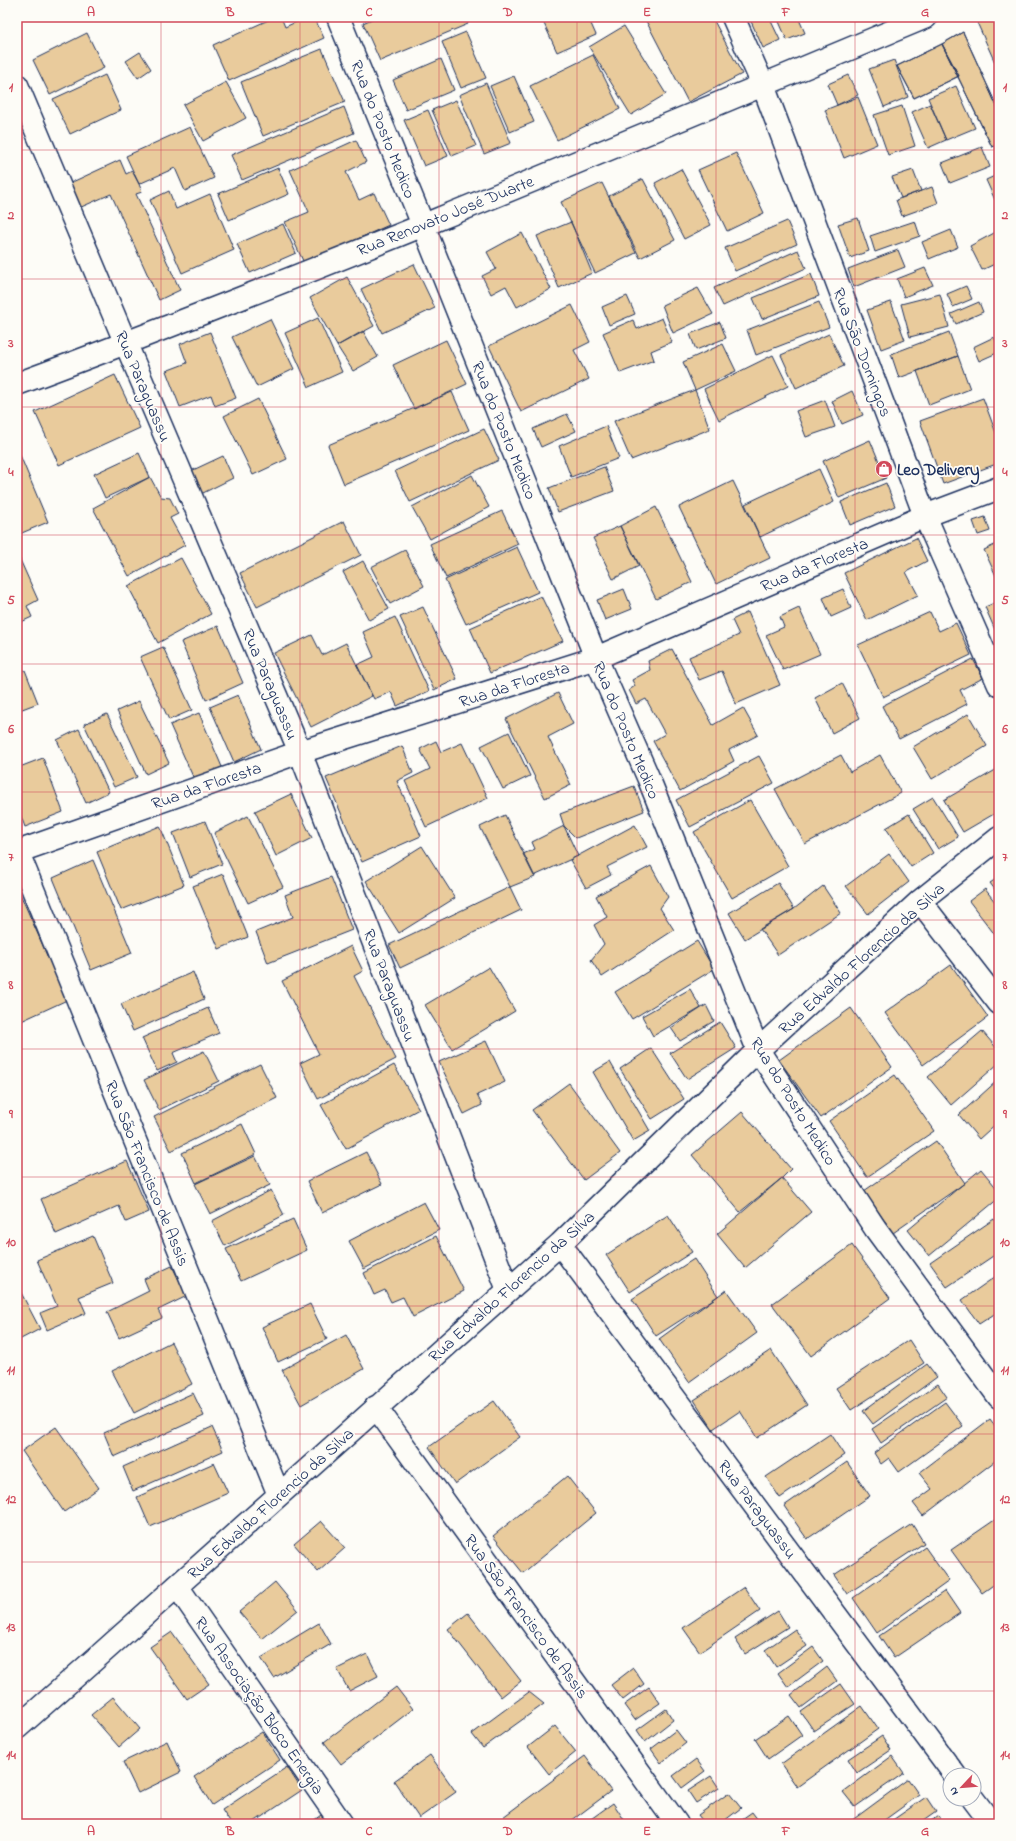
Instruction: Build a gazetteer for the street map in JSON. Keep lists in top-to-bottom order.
{
  "streets": {
    "street": [
      "Rua do Posto Medico",
      "Rua Renovato José Duarte",
      "Rua São Domingos",
      "Rua Paraguassu",
      "Rua da Floresta",
      "Rua Edvaldo Florencio da Silva",
      "Rua São Francisco de Assis",
      "Rua Associação Bloco Energia"
    ]
  },
  "crossings": [
    ["Rua do Posto Medico", "Rua Renovato José Duarte"],
    ["Rua do Posto Medico", "Rua da Floresta"],
    ["Rua do Posto Medico", "Rua Edvaldo Florencio da Silva"],
    ["Rua Renovato José Duarte", "Rua São Domingos"],
    ["Rua Renovato José Duarte", "Rua Paraguassu"],
    ["Rua São Domingos", "Rua da Floresta"],
    ["Rua Paraguassu", "Rua da Floresta"],
    ["Rua Paraguassu", "Rua Edvaldo Florencio da Silva"],
    ["Rua da Floresta", "Rua São Francisco de Assis"],
    ["Rua Edvaldo Florencio da Silva", "Rua São Francisco de Assis"],
    ["Rua Edvaldo Florencio da Silva", "Rua Associação Bloco Energia"]
  ],
  "places": {
    "shop": ["Leo Delivery"]
  },
  "north": "bottom left",
  "grid": {
    "columns": [
      "A",
      "B",
      "C",
      "D",
      "E",
      "F",
      "G"
    ],
    "rows": [
      "1",
      "2",
      "3",
      "4",
      "5",
      "6",
      "7",
      "8",
      "9",
      "10",
      "11",
      "12",
      "13",
      "14"
    ]
  }
}
